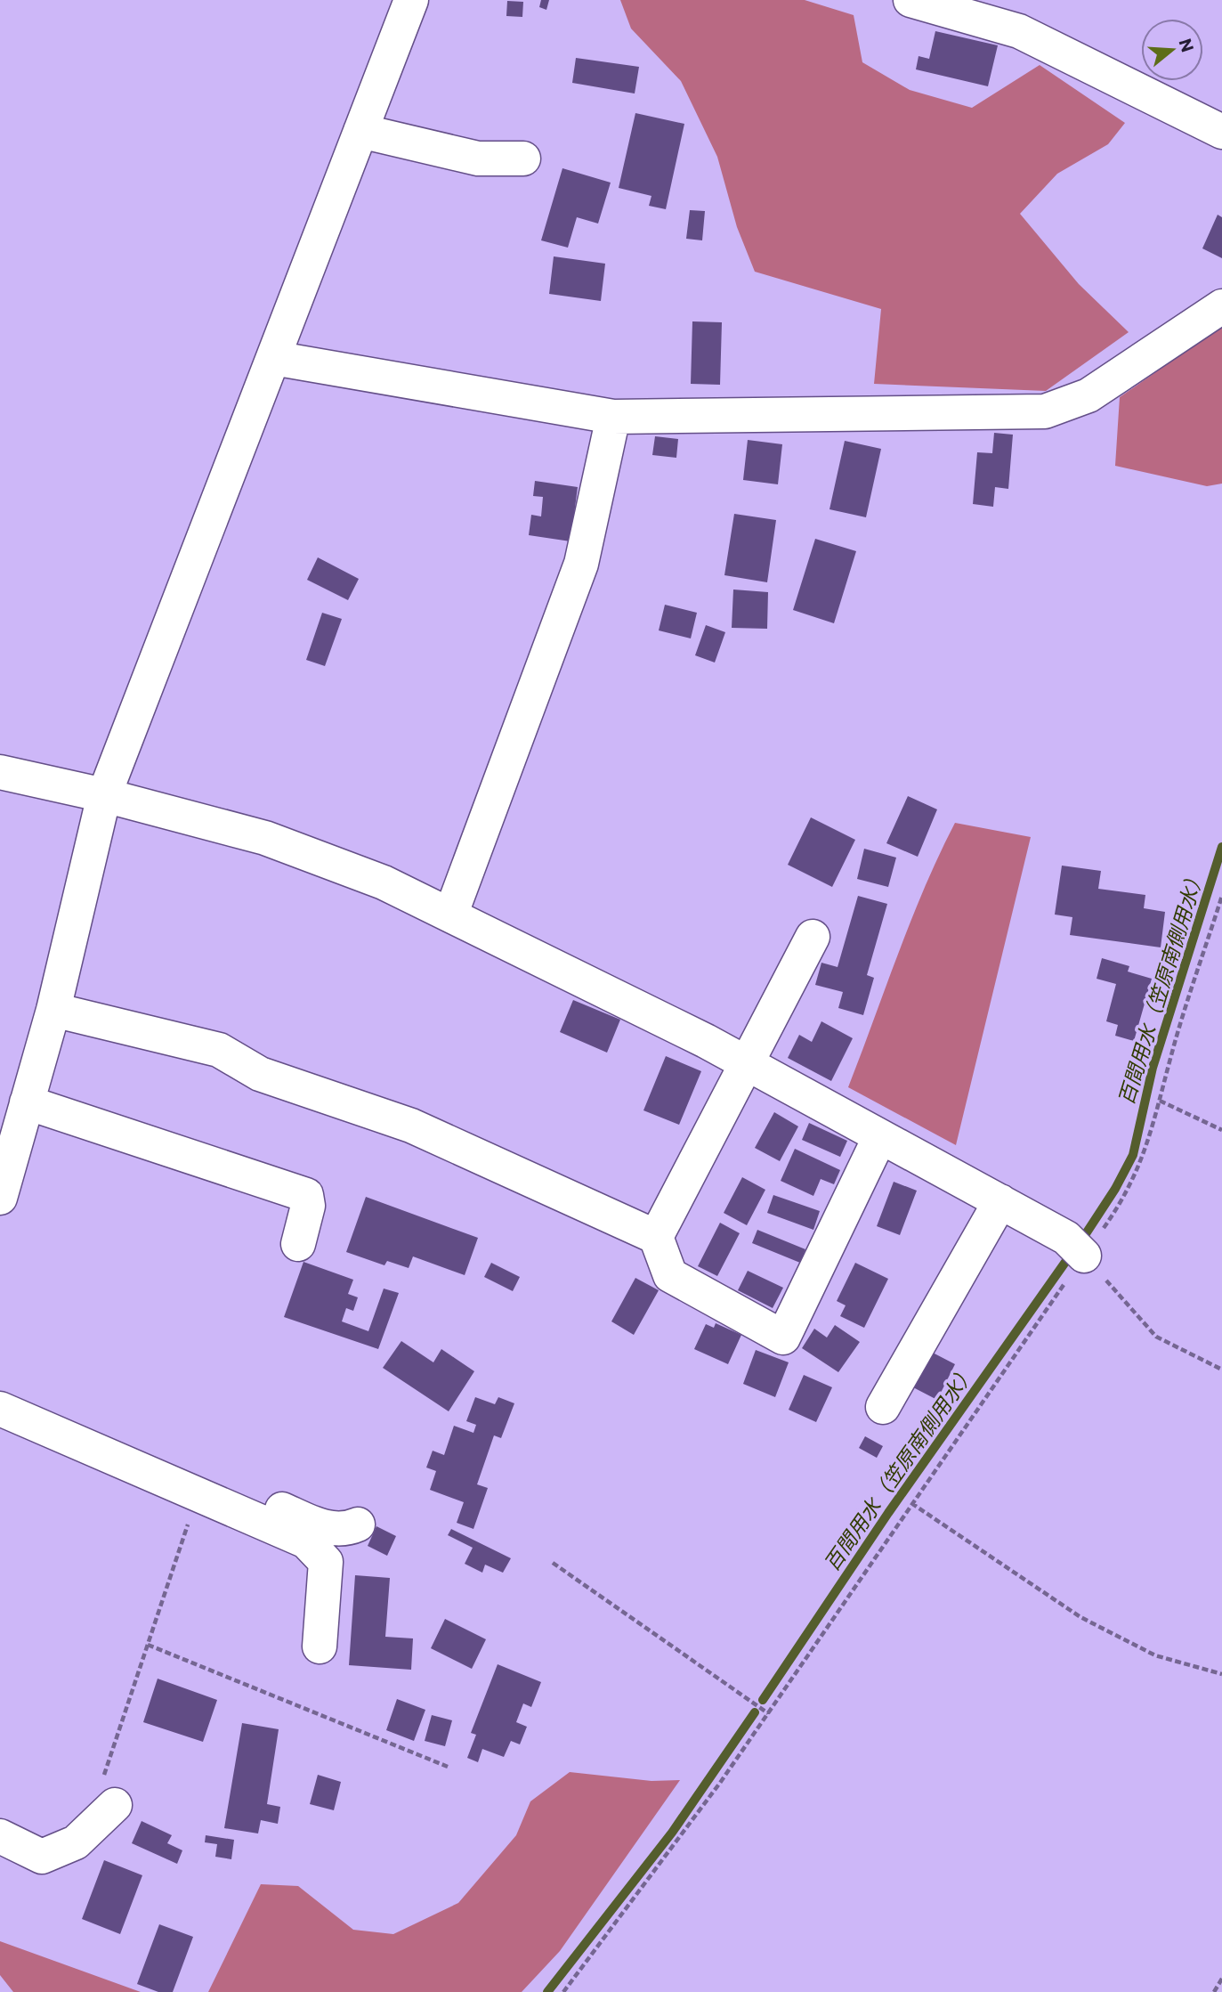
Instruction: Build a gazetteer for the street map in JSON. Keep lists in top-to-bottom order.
{
  "water": ["百間用水（笠原南側用水）"],
  "north": "right"
}
